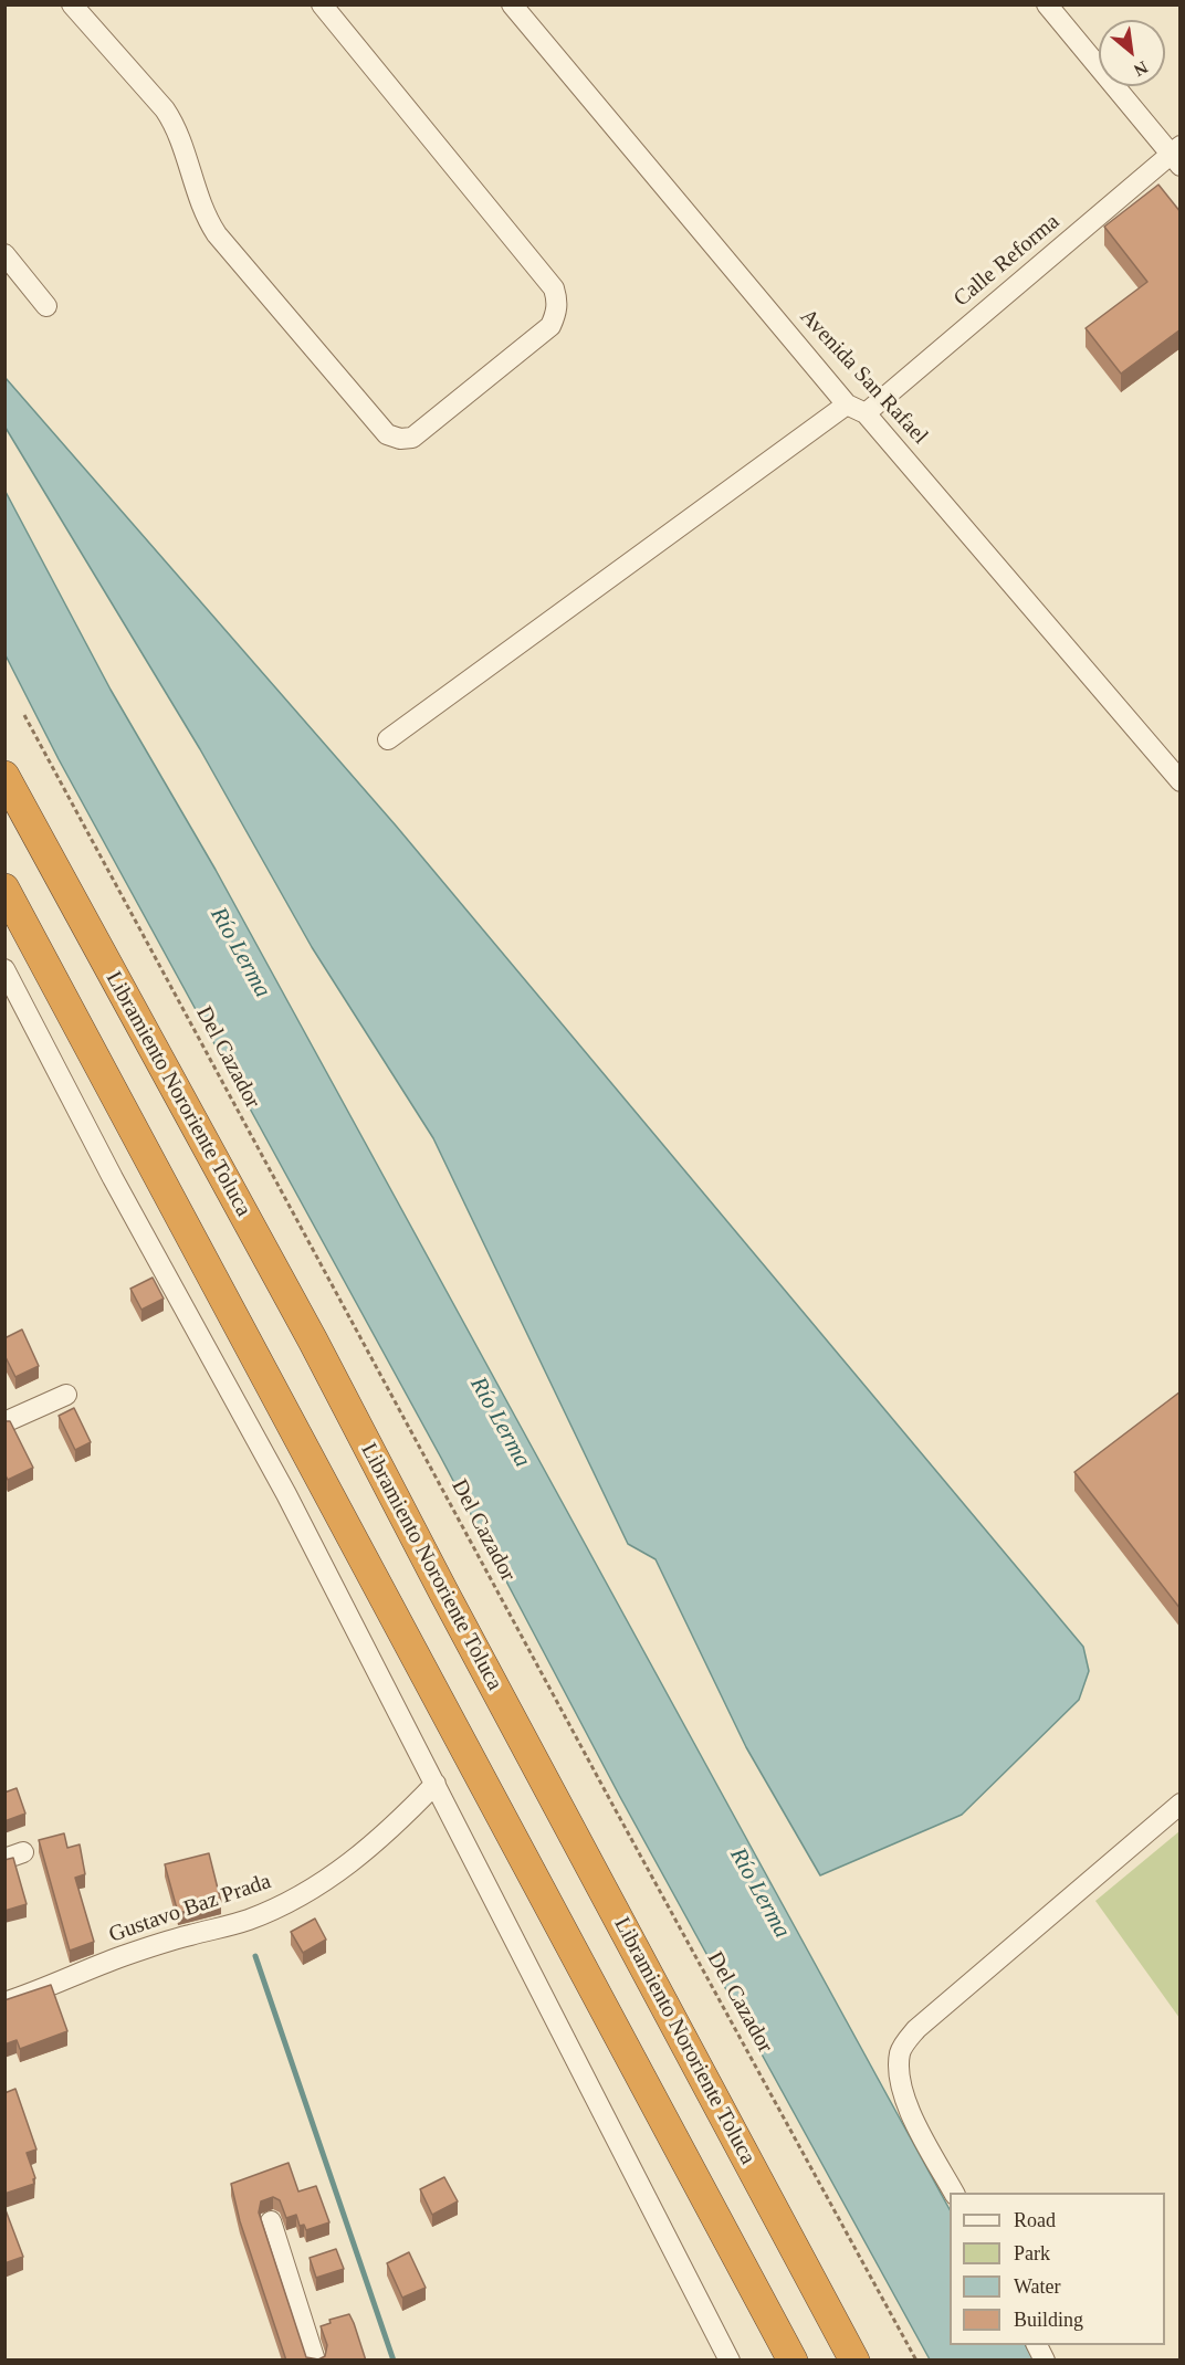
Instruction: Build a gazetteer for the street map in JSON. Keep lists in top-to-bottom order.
{
  "streets": {
    "highway": ["Libramiento Nororiente Toluca"],
    "street": ["Calle Reforma", "Avenida San Rafael", "Gustavo Baz Prada"],
    "path": ["Del Cazador"]
  },
  "crossings": [
    ["Calle Reforma", "Avenida San Rafael"]
  ],
  "water": ["Río Lerma"],
  "legend": [
    "Road",
    "Park",
    "Water",
    "Building"
  ],
  "north": "bottom right"
}
